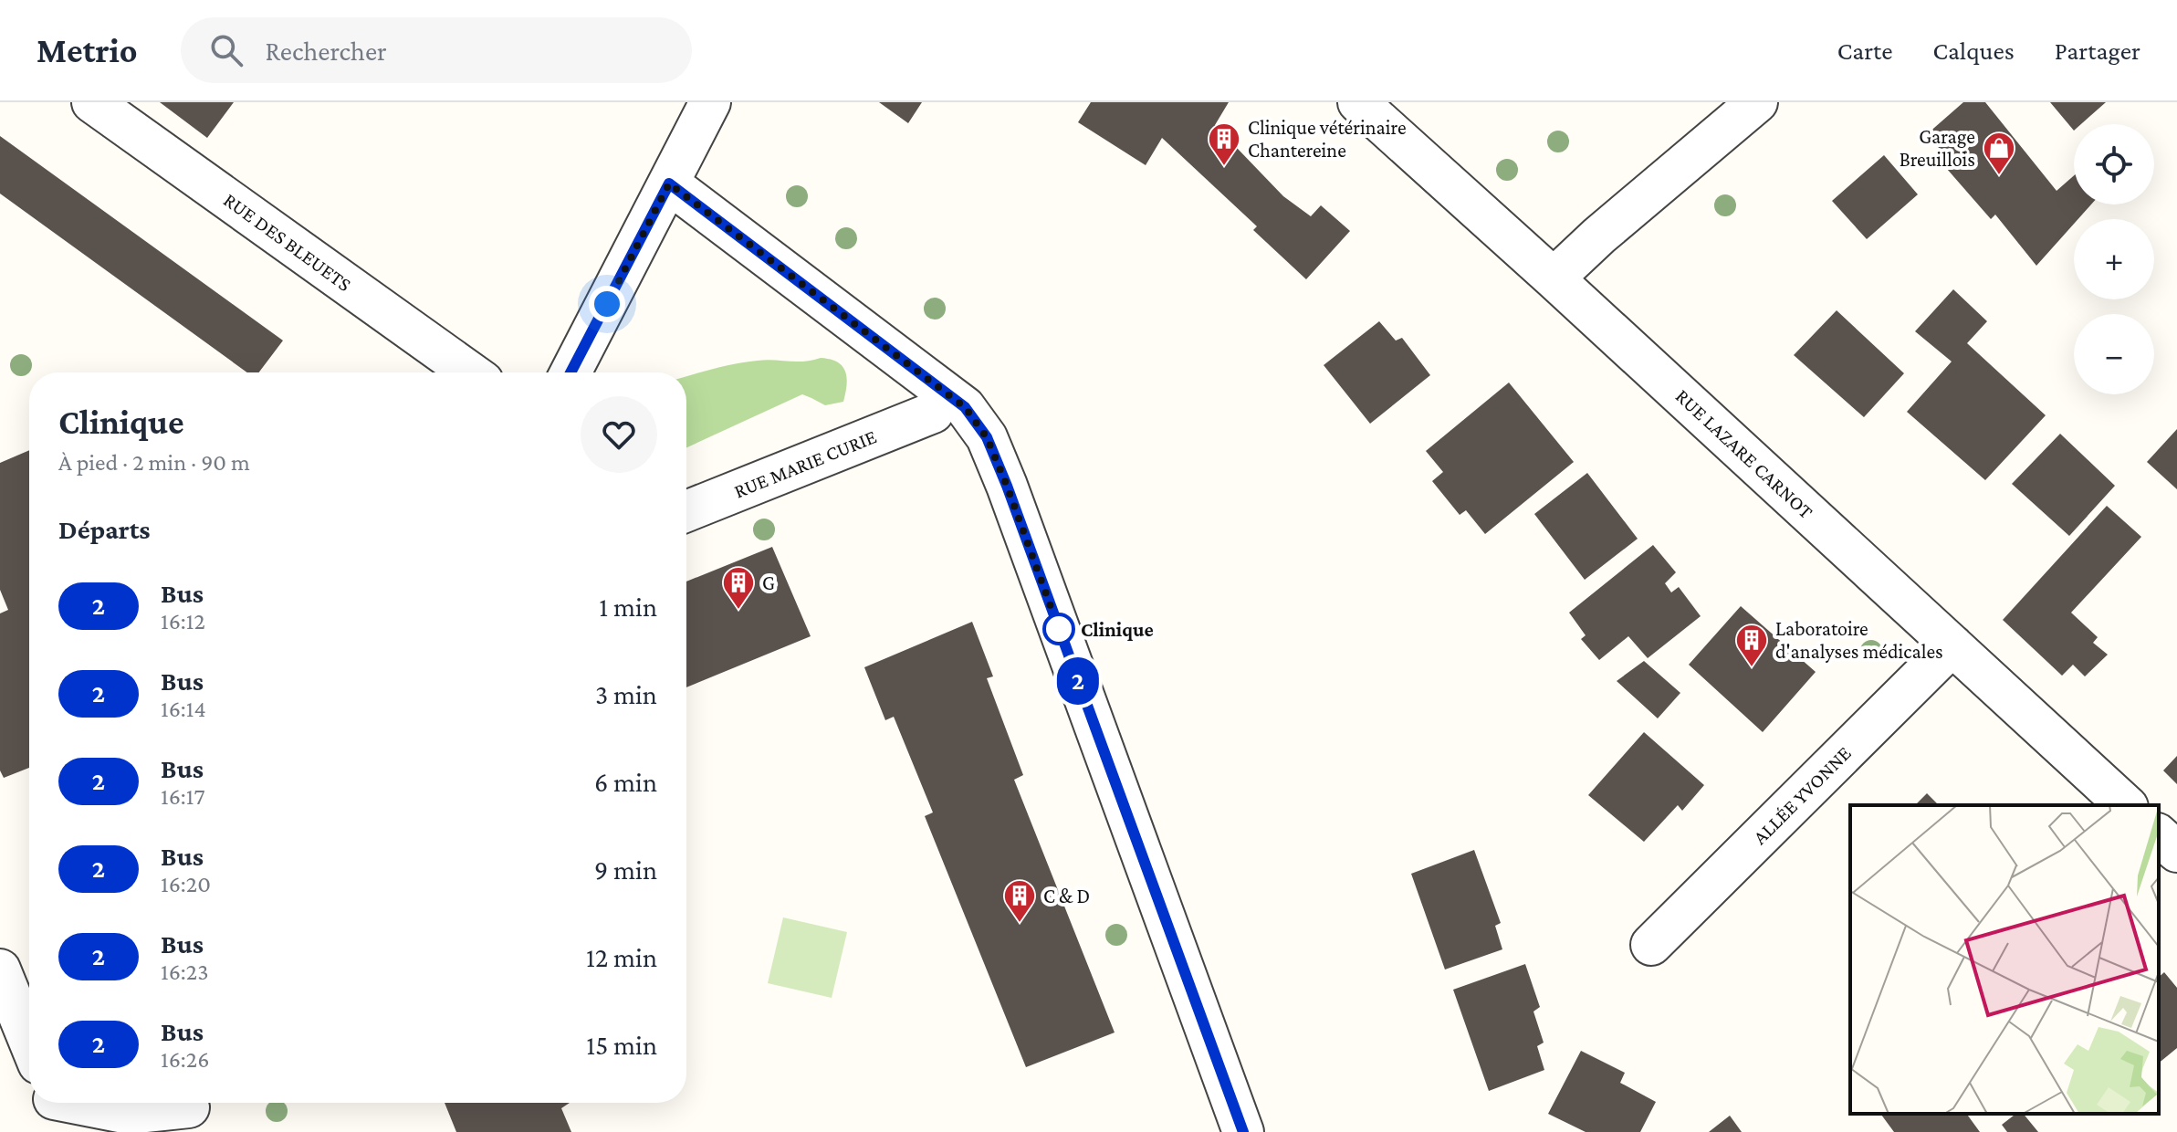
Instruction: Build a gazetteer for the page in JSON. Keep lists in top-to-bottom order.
{
  "streets": {
    "street": [
      "RUE DES BLEUETS",
      "RUE LAZARE CARNOT",
      "RUE MARIE CURIE",
      "ALLÉE YVONNE"
    ]
  },
  "crossings": [
    ["RUE LAZARE CARNOT", "ALLÉE YVONNE"]
  ],
  "places": {
    "building": [
      "Clinique vétérinaire Chantereine",
      "G",
      "Laboratoire d'analyses médicales",
      "C & D"
    ],
    "shop": ["Garage Breuillois"],
    "other": ["Clinique"]
  },
  "lines": ["bus line 2"],
  "page": {
    "header": "Metrio",
    "search": "Rechercher",
    "nav": ["Carte", "Calques", "Partager"],
    "on_map": "2",
    "map_buttons": ["+", "−"],
    "heading": [
      ["Clinique", "À pied · 2 min · 90 m"],
      "Départs"
    ],
    "list": [
      {
        "mark": "2",
        "name": "Bus",
        "note": "16:12",
        "value": "1 min"
      },
      {
        "mark": "2",
        "name": "Bus",
        "note": "16:14",
        "value": "3 min"
      },
      {
        "mark": "2",
        "name": "Bus",
        "note": "16:17",
        "value": "6 min"
      },
      {
        "mark": "2",
        "name": "Bus",
        "note": "16:20",
        "value": "9 min"
      },
      {
        "mark": "2",
        "name": "Bus",
        "note": "16:23",
        "value": "12 min"
      },
      {
        "mark": "2",
        "name": "Bus",
        "note": "16:26",
        "value": "15 min"
      }
    ]
  }
}
